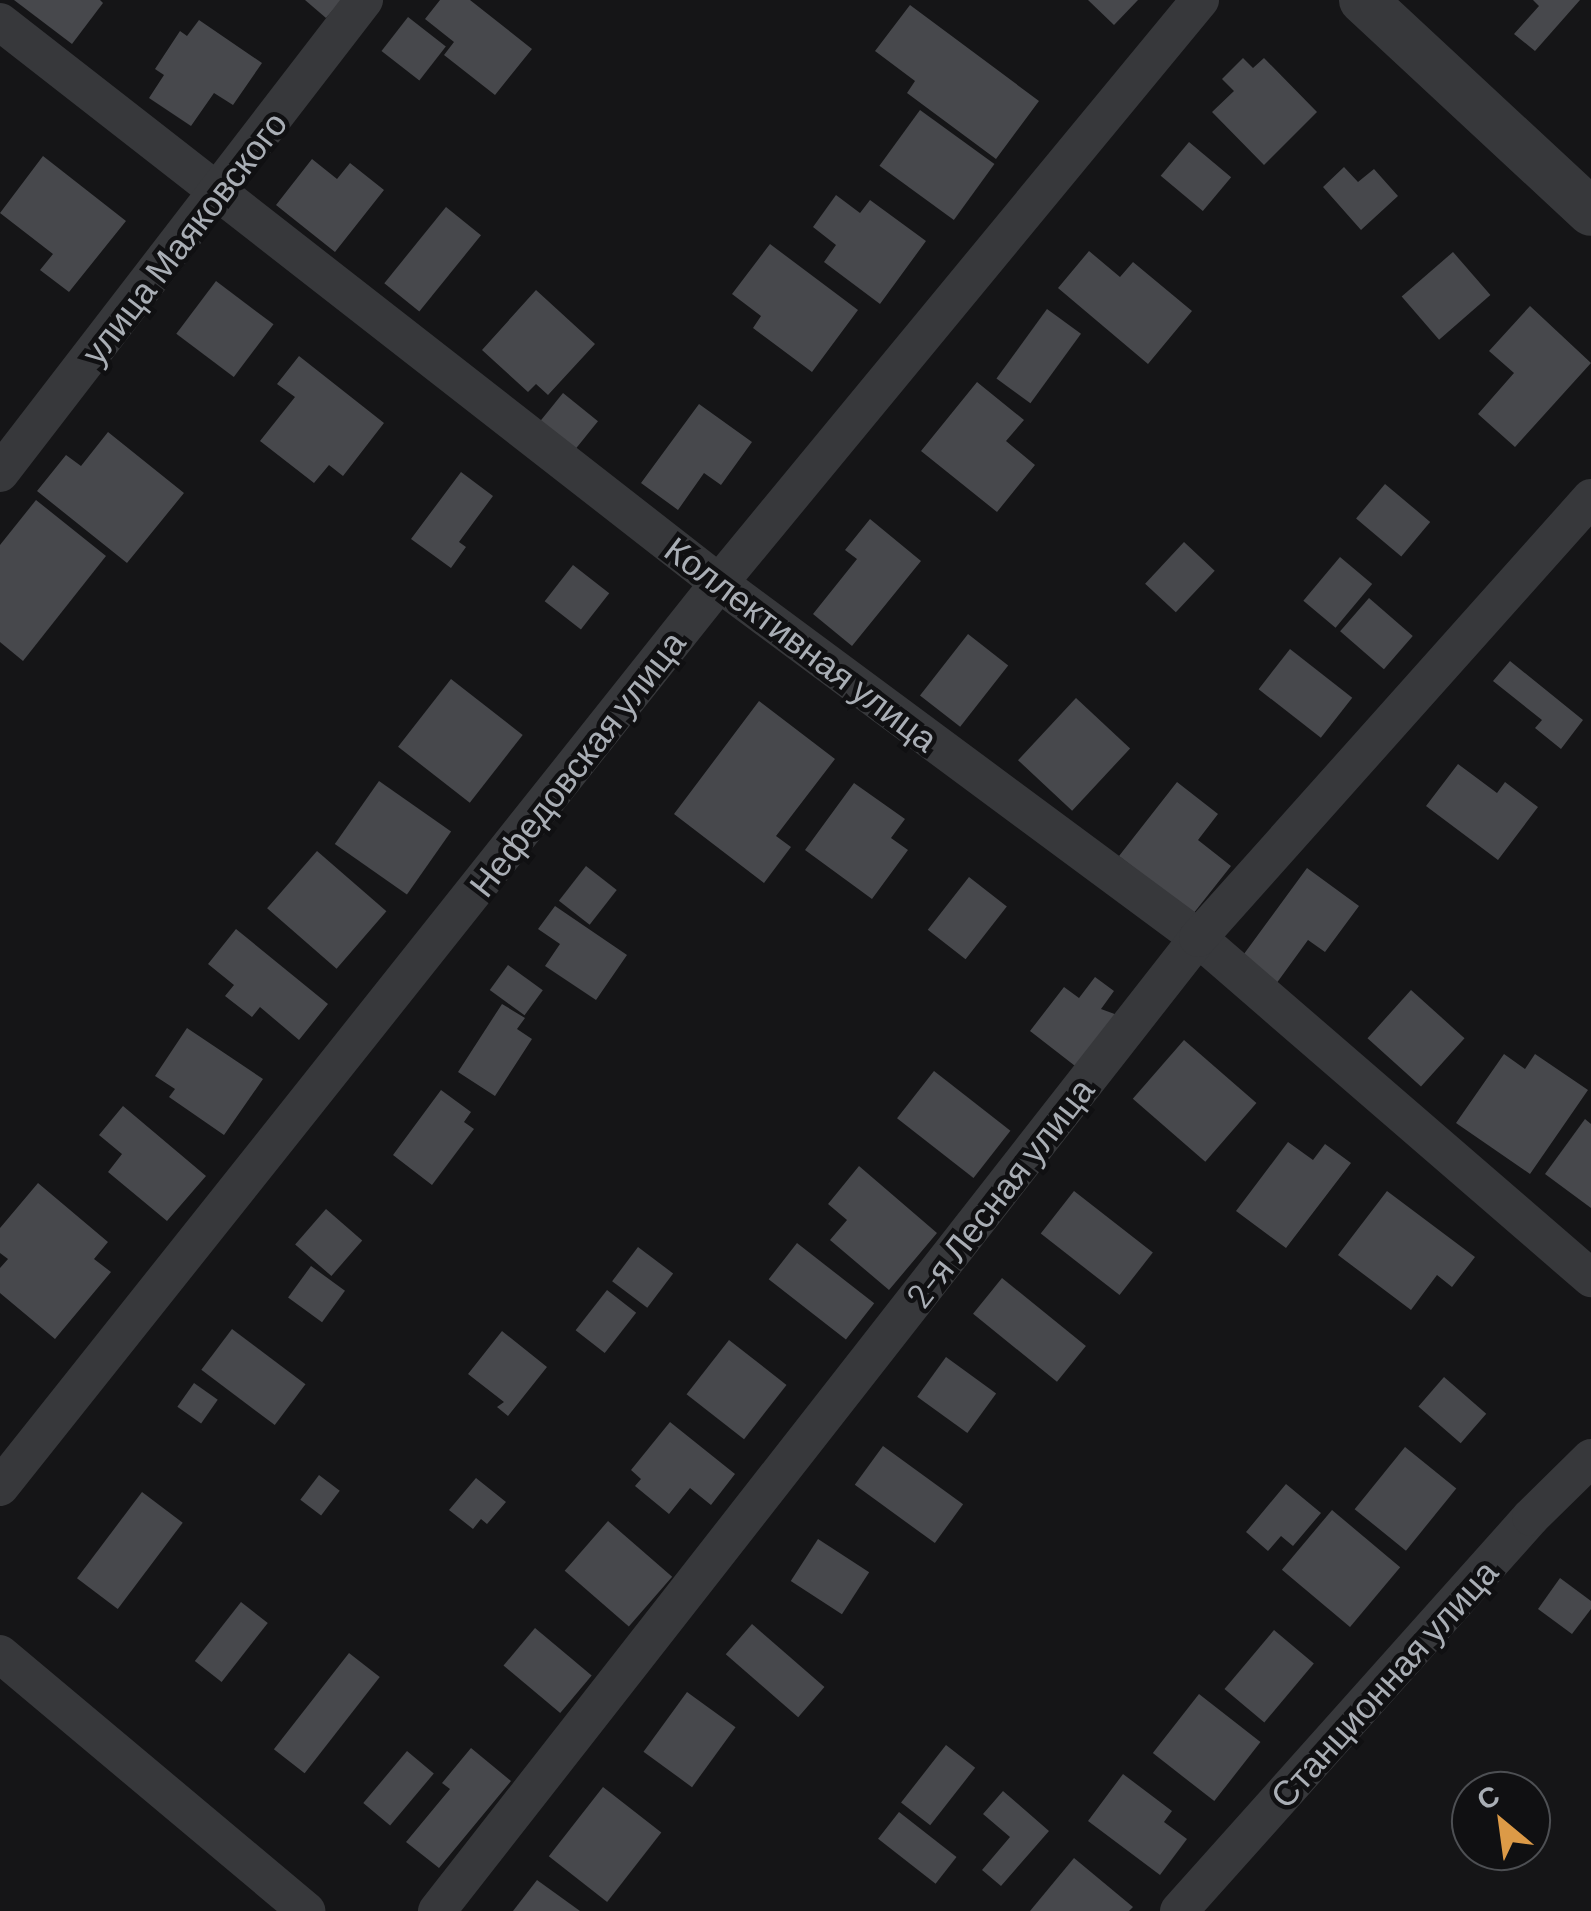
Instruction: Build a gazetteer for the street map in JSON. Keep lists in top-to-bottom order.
{
  "streets": {
    "street": [
      "улица Маяковского",
      "Коллективная улица",
      "Нефедовская улица",
      "2-я Лесная улица",
      "Станционная улица"
    ]
  },
  "crossings": [
    ["улица Маяковского", "Коллективная улица"],
    ["Коллективная улица", "Нефедовская улица"],
    ["Коллективная улица", "2-я Лесная улица"]
  ],
  "north": "top left"
}
